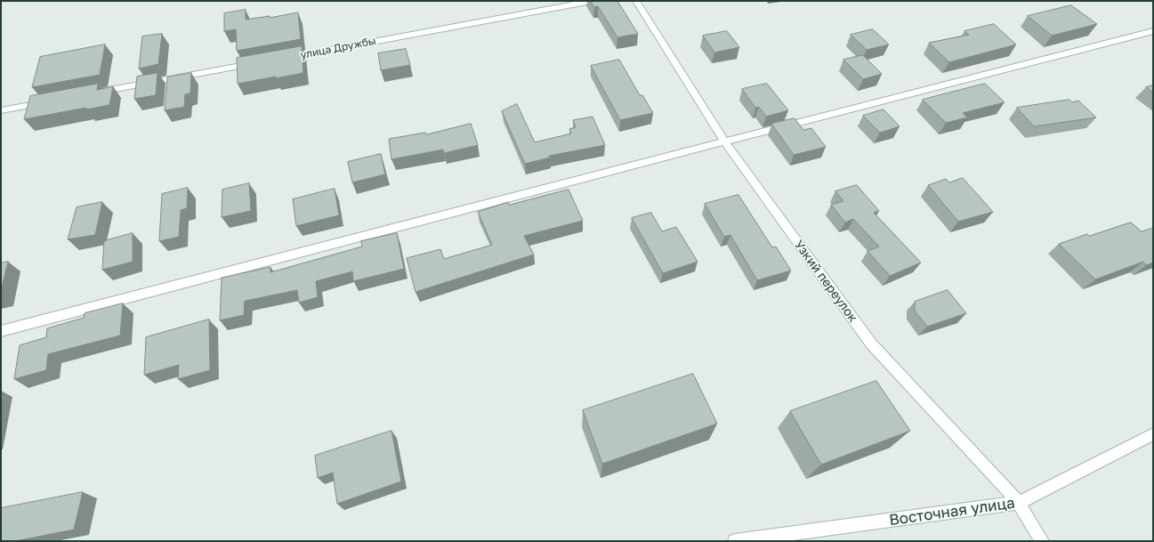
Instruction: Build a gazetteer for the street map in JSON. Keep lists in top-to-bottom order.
{
  "streets": {
    "street": ["улица Дружбы", "Узкий переулок", "Восточная улица"]
  },
  "crossings": [
    ["Узкий переулок", "Восточная улица"]
  ]
}
